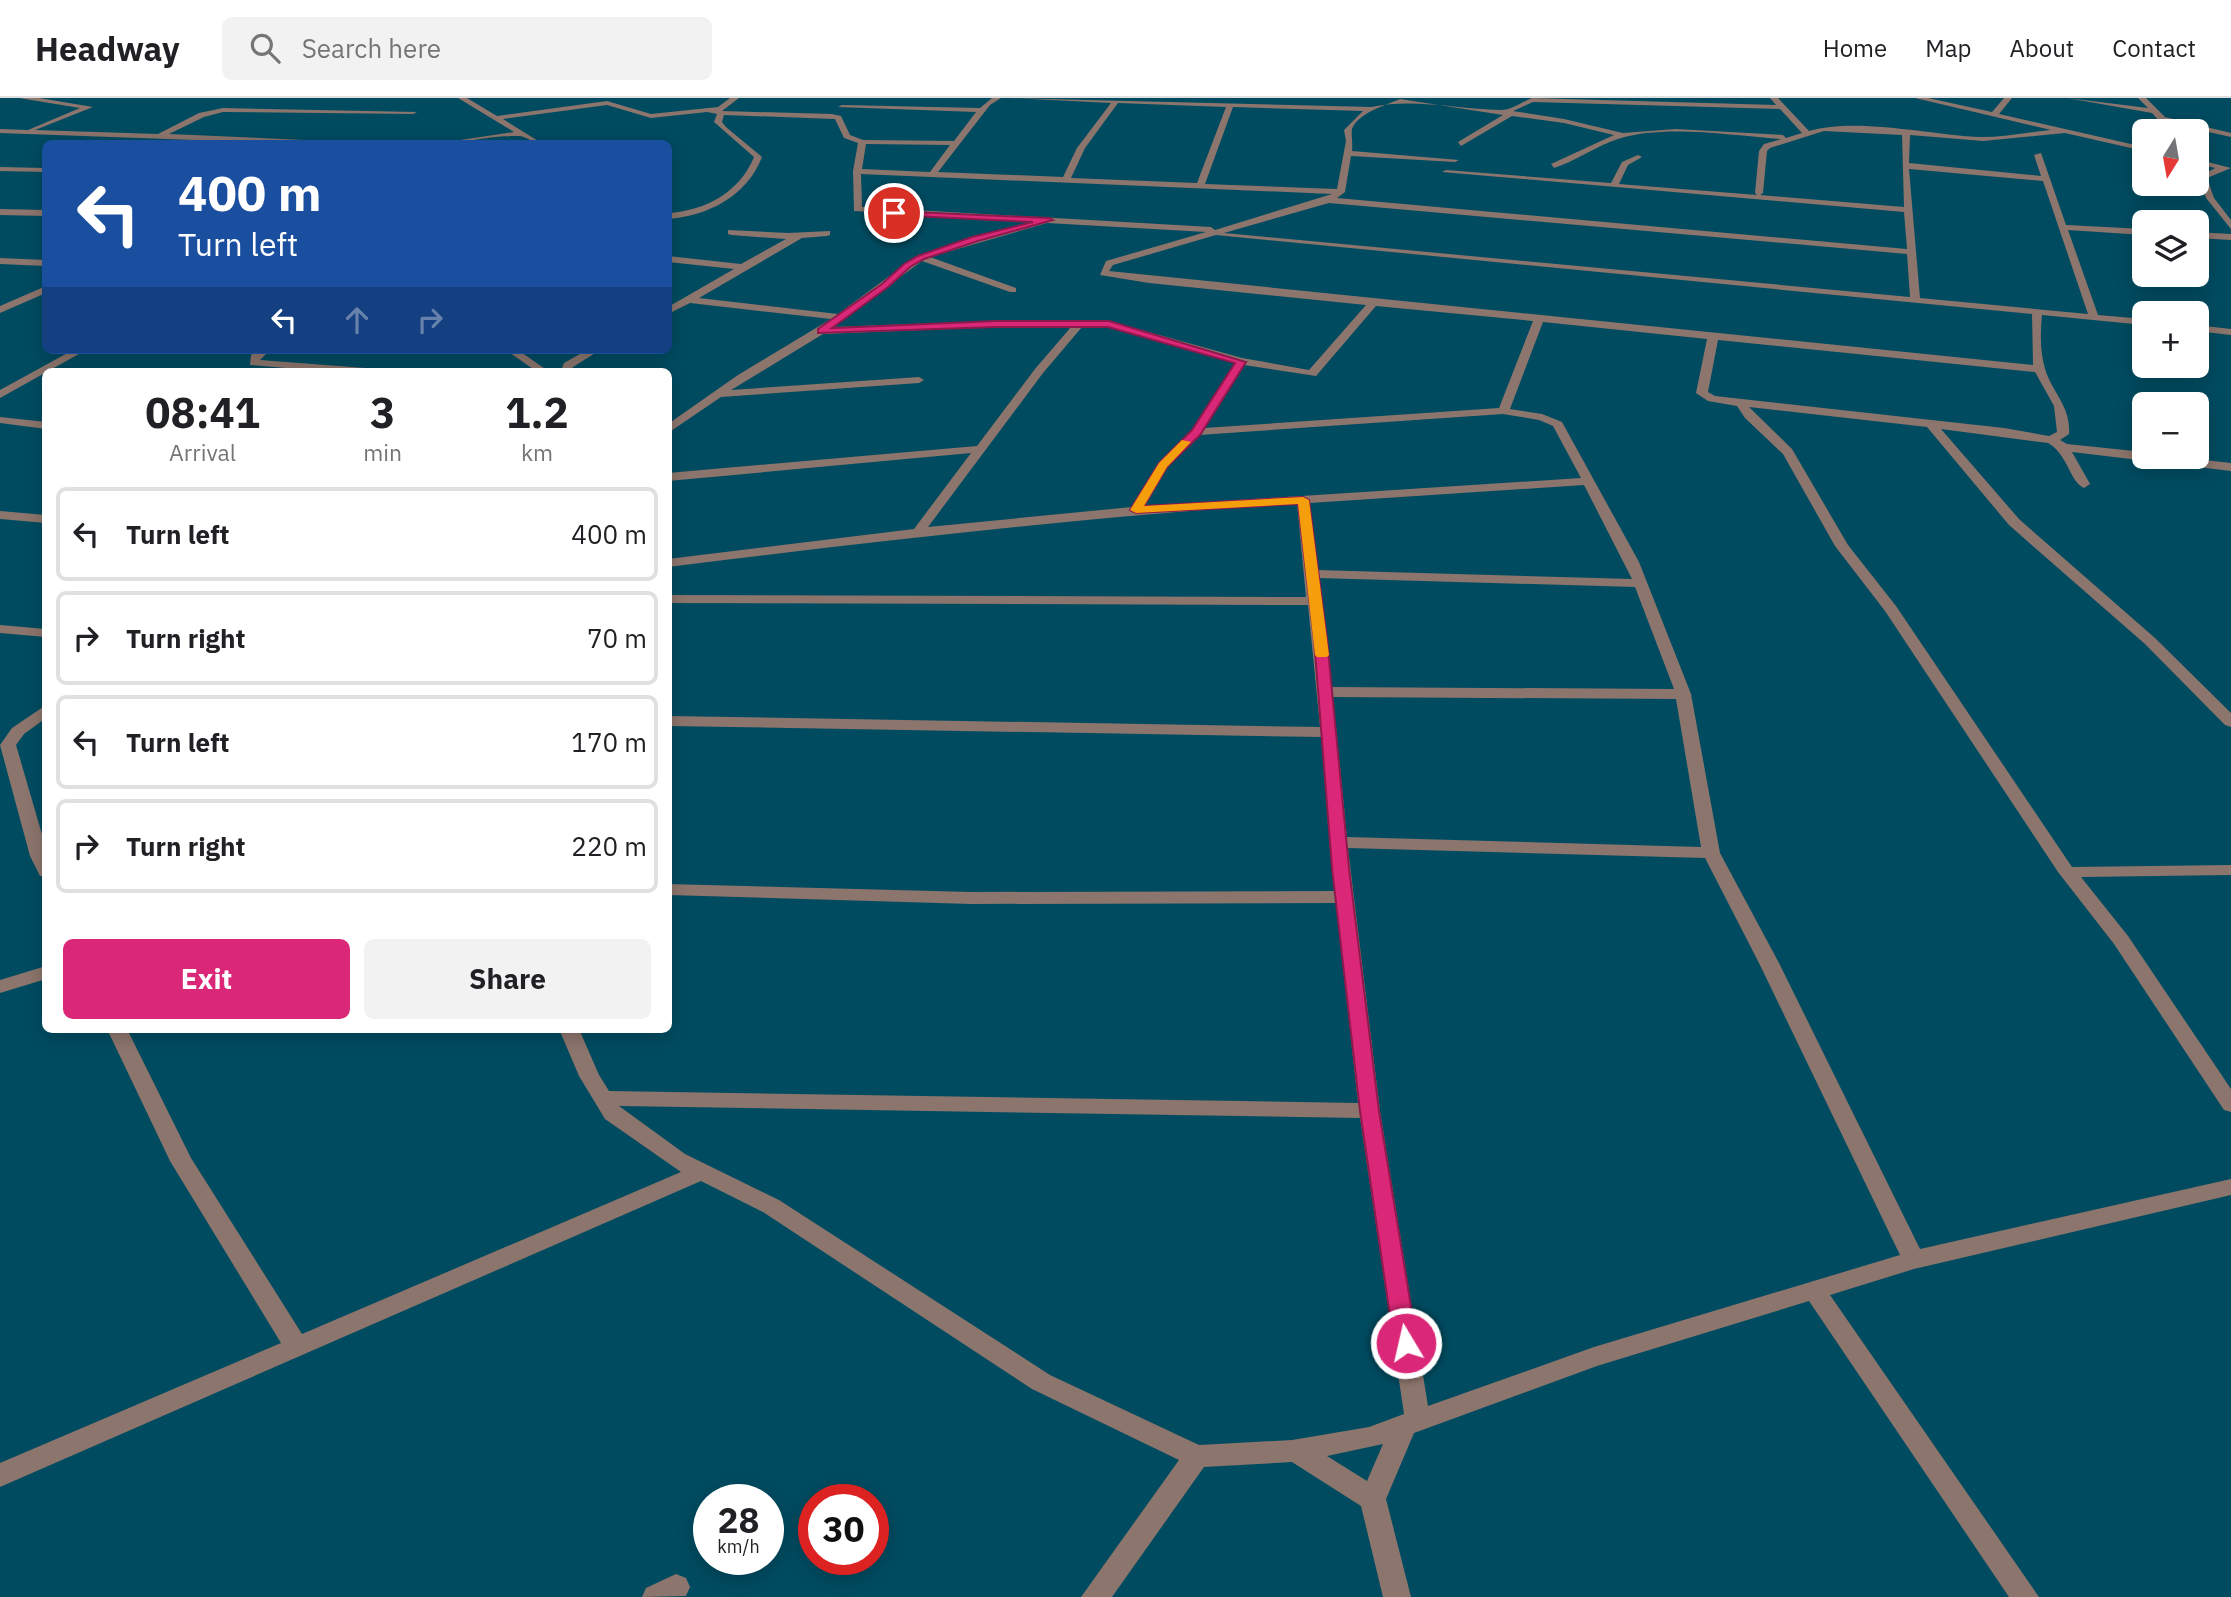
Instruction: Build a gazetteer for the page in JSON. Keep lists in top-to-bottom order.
{
  "north": "bottom",
  "page": {
    "header": "Headway",
    "search": "Search here",
    "nav": [
      "Home",
      "Map",
      "About",
      "Contact"
    ],
    "map_buttons": ["+", "−"],
    "turn": ["400 m", "Turn left"],
    "eta": [
      "08:41",
      "Arrival",
      "3",
      "min",
      "1.2",
      "km"
    ],
    "list": [
      {
        "name": "Turn left",
        "value": "400 m"
      },
      {
        "name": "Turn right",
        "value": "70 m"
      },
      {
        "name": "Turn left",
        "value": "170 m"
      },
      {
        "name": "Turn right",
        "value": "220 m"
      }
    ],
    "buttons": ["Exit", "Share"],
    "speed": "28 km/h",
    "limit": "30"
  }
}
